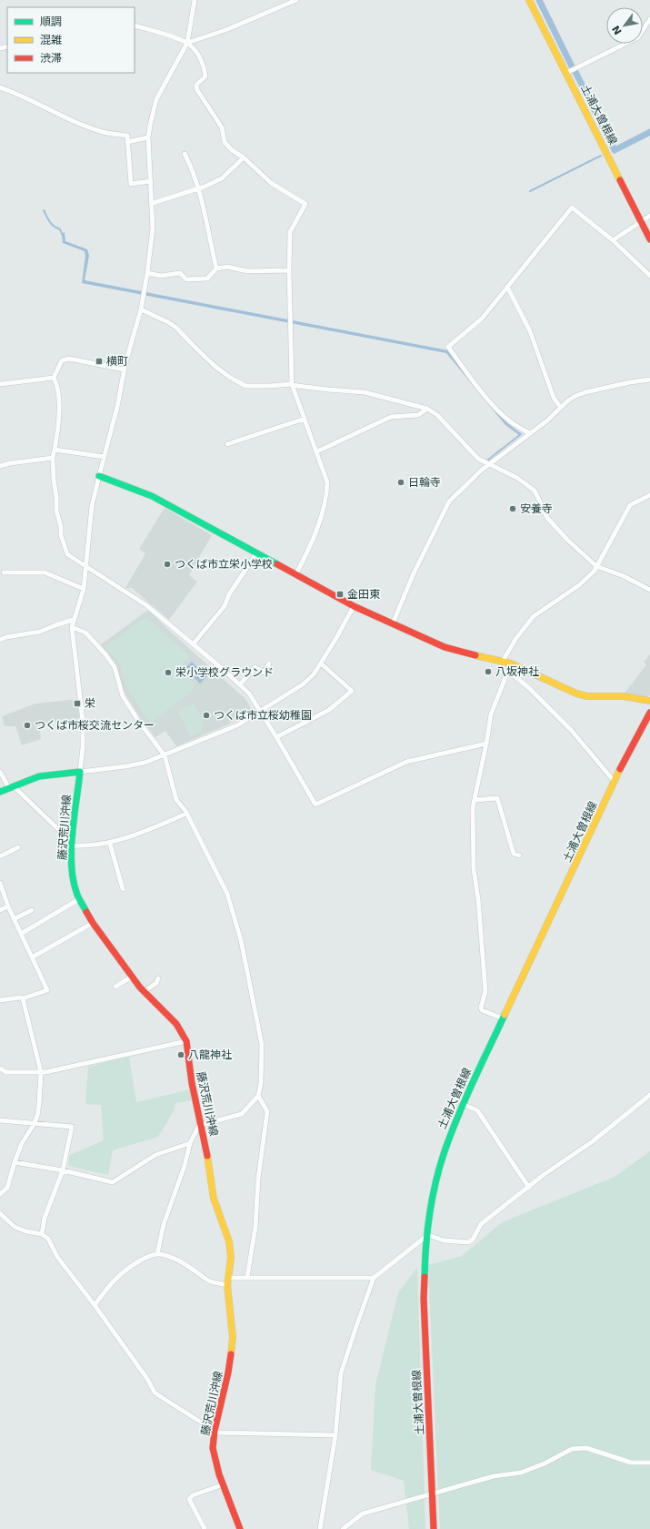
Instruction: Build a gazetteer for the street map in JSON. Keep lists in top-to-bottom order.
{
  "streets": {
    "main road": ["土浦大曽根線", "藤沢荒川沖線"]
  },
  "places": {
    "transit": ["横町", "金田東", "栄"],
    "other": [
      "日輪寺",
      "安養寺",
      "つくば市立栄小学校",
      "八坂神社",
      "栄小学校グラウンド",
      "つくば市立桜幼稚園",
      "つくば市桜交流センター",
      "八龍神社"
    ]
  },
  "legend": ["順調", "混雑", "渋滞"],
  "north": "bottom left"
}
